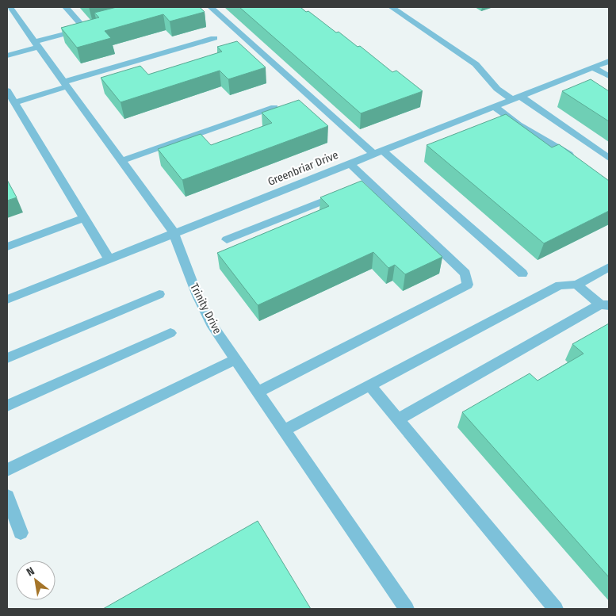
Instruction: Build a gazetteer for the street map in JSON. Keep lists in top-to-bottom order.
{
  "streets": {
    "street": ["Greenbriar Drive", "Trinity Drive"]
  },
  "crossings": [
    ["Greenbriar Drive", "Trinity Drive"]
  ],
  "north": "top left"
}
